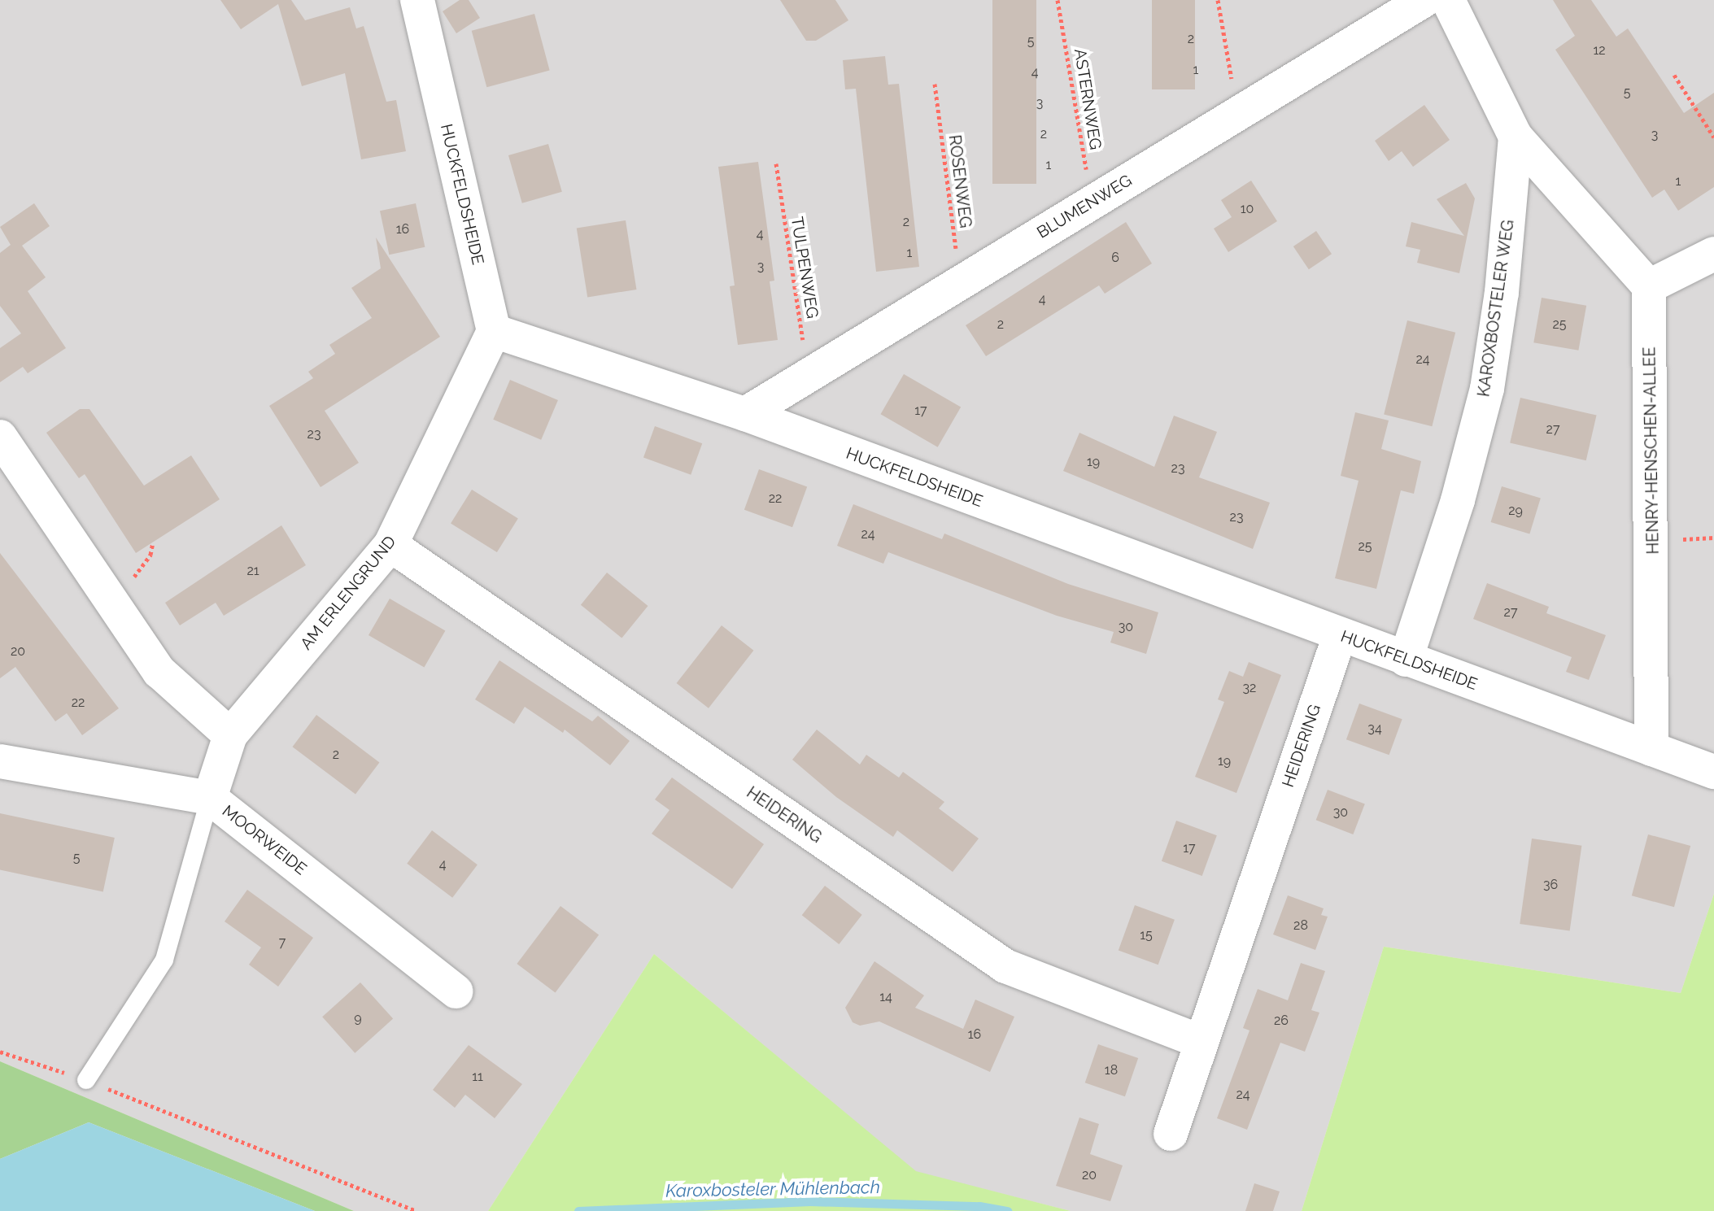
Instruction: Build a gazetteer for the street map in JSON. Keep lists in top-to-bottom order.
{
  "streets": {
    "street": [
      "HUCKFELDSHEIDE",
      "BLUMENWEG",
      "KAROXBOSTELER WEG",
      "HENRY-HENSCHEN-ALLEE",
      "AM ERLENGRUND",
      "HEIDERING",
      "MOORWEIDE"
    ],
    "path": ["ASTERNWEG", "ROSENWEG", "TULPENWEG"]
  },
  "crossings": [
    ["ASTERNWEG", "BLUMENWEG"],
    ["ROSENWEG", "BLUMENWEG"],
    ["HUCKFELDSHEIDE", "BLUMENWEG"],
    ["HUCKFELDSHEIDE", "KAROXBOSTELER WEG"],
    ["HUCKFELDSHEIDE", "HENRY-HENSCHEN-ALLEE"],
    ["HUCKFELDSHEIDE", "AM ERLENGRUND"],
    ["HUCKFELDSHEIDE", "HEIDERING"],
    ["BLUMENWEG", "TULPENWEG"],
    ["AM ERLENGRUND", "HEIDERING"],
    ["AM ERLENGRUND", "MOORWEIDE"]
  ],
  "water": ["Karoxbosteler Mühlenbach"],
  "house_numbers": [
    "2",
    "5",
    "12",
    "1",
    "4",
    "5",
    "3",
    "2",
    "3",
    "1",
    "1",
    "10",
    "2",
    "16",
    "4",
    "1",
    "6",
    "3",
    "4",
    "2",
    "25",
    "24",
    "17",
    "27",
    "23",
    "19",
    "23",
    "22",
    "29",
    "23",
    "24",
    "25",
    "21",
    "27",
    "30",
    "20",
    "32",
    "22",
    "34",
    "2",
    "19",
    "30",
    "17",
    "5",
    "4",
    "36",
    "28",
    "15",
    "7",
    "14",
    "9",
    "26",
    "16",
    "18",
    "11",
    "24",
    "20"
  ]
}
